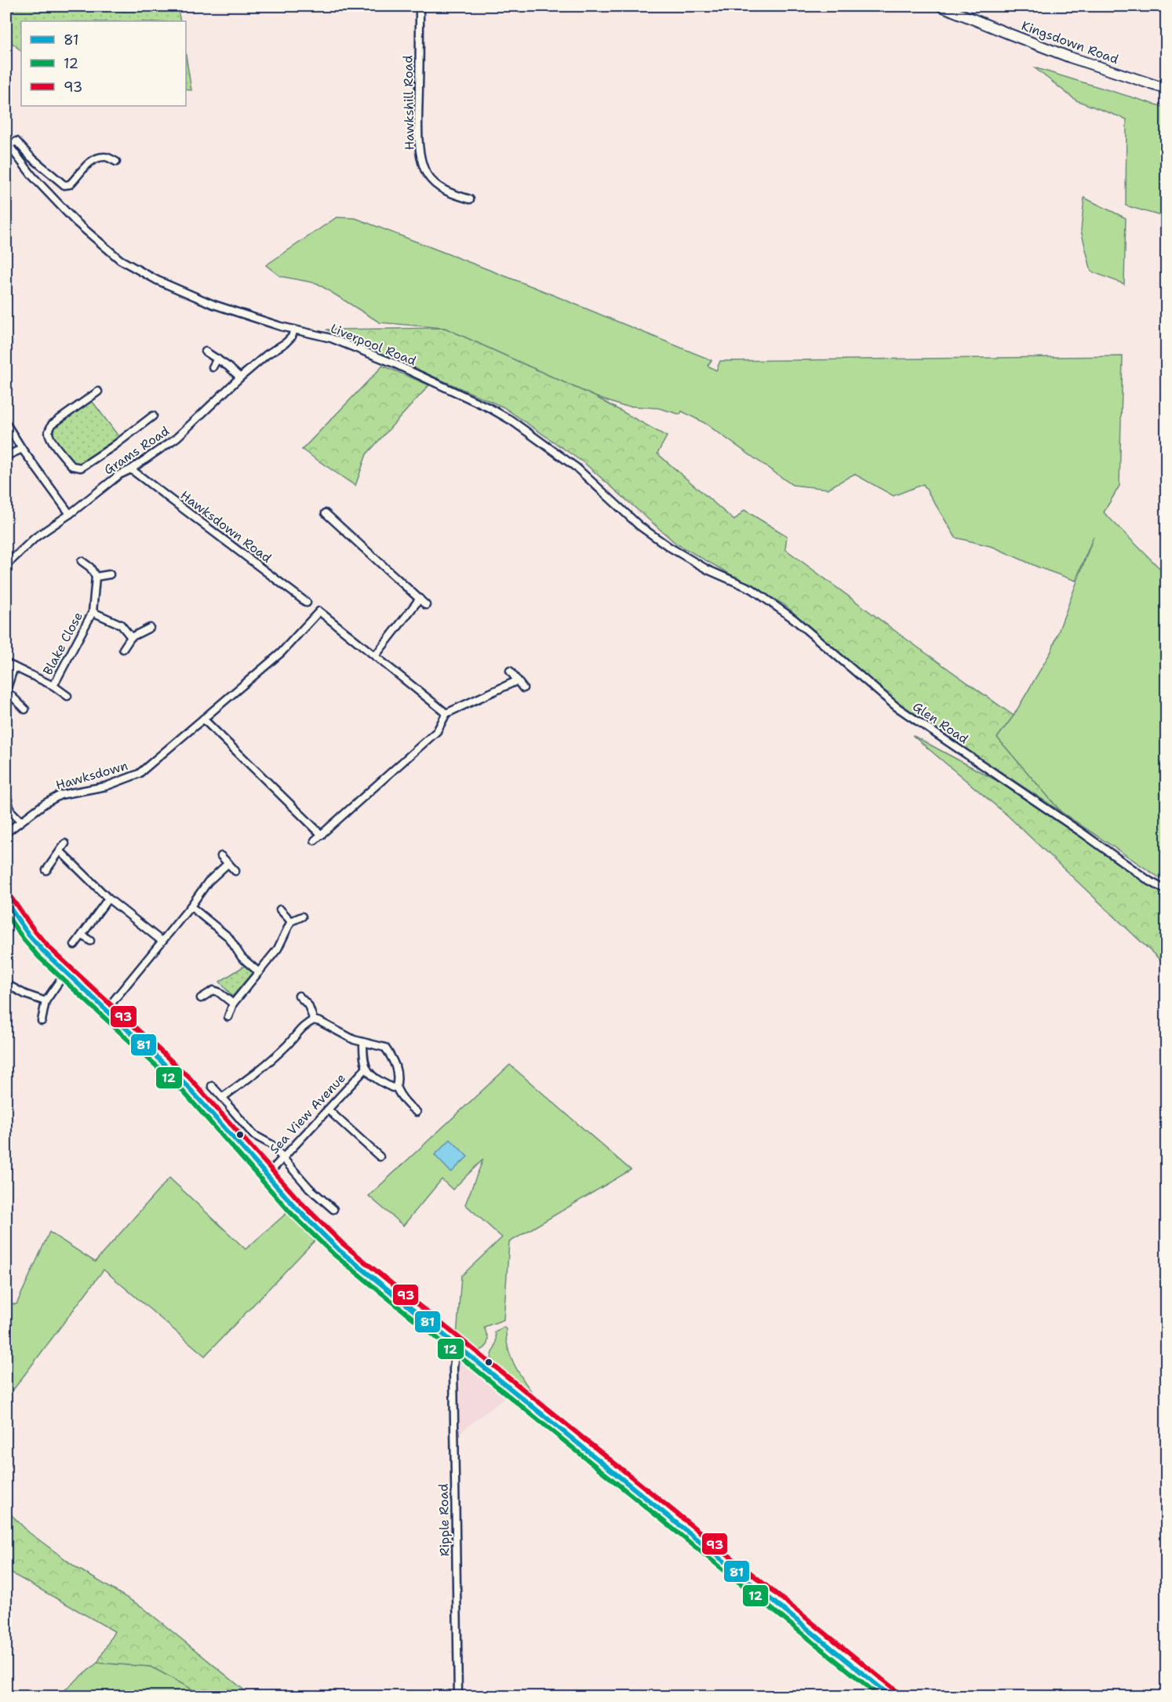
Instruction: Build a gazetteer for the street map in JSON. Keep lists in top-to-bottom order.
{
  "streets": {
    "main road": ["Kingsdown Road"],
    "street": [
      "Hawkshill Road",
      "Liverpool Road",
      "Grams Road",
      "Hawksdown Road",
      "Blake Close",
      "Glen Road",
      "Hawksdown",
      "Sea View Avenue",
      "Ripple Road"
    ]
  },
  "crossings": [
    ["Liverpool Road", "Grams Road"],
    ["Liverpool Road", "Glen Road"],
    ["Grams Road", "Hawksdown Road"]
  ],
  "lines": ["transit line 93", "transit line 81", "transit line 12"],
  "legend": ["81", "12", "93"]
}
